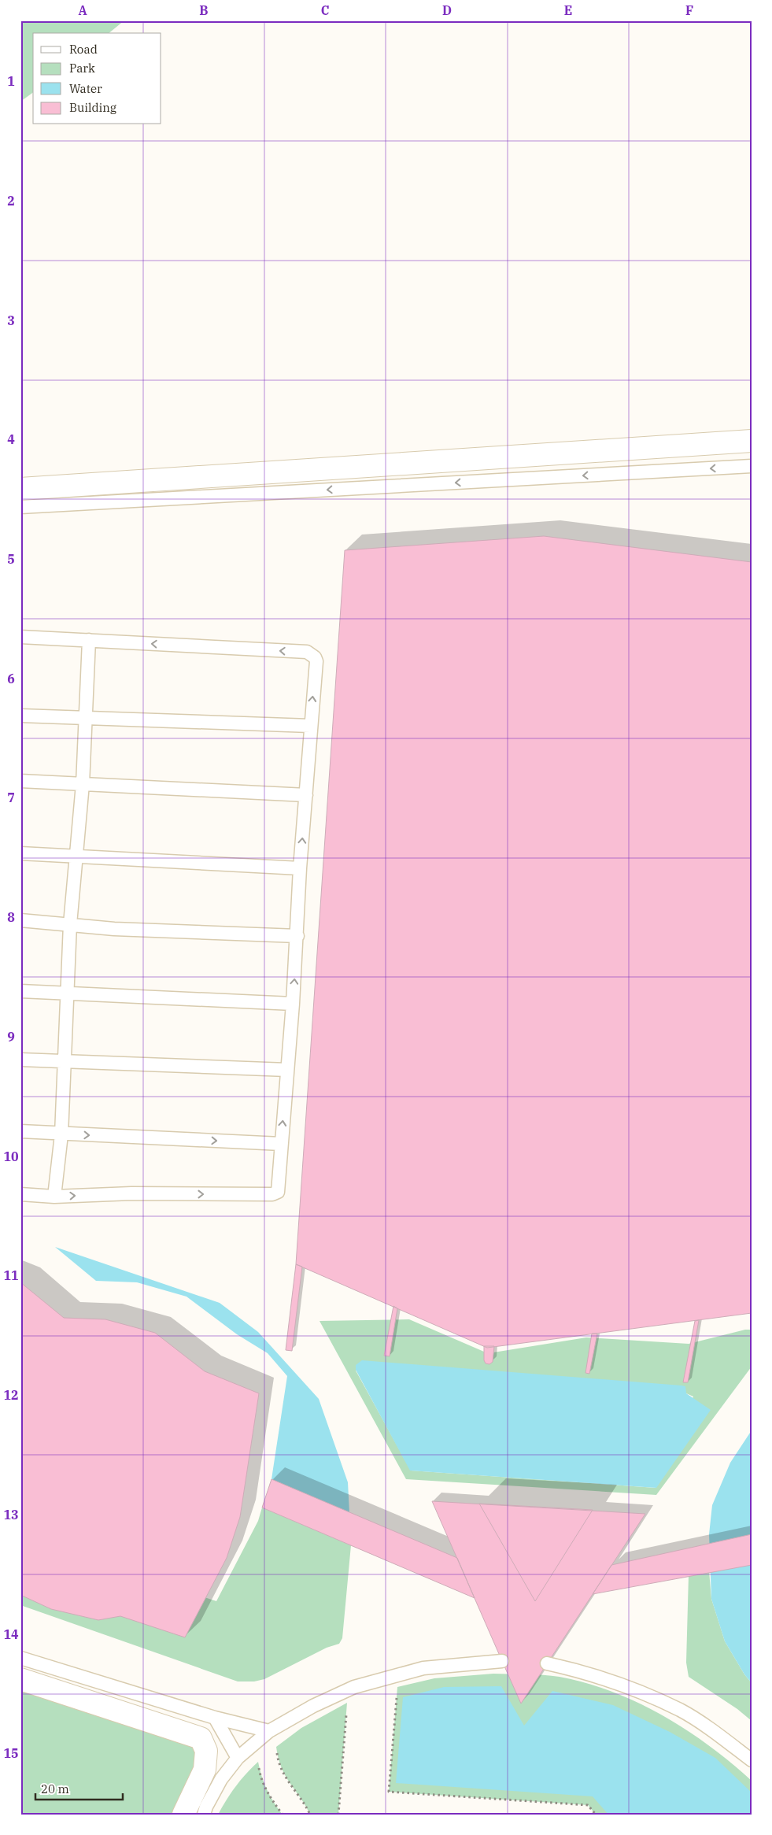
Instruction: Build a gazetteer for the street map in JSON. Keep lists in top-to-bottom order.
{
  "legend": [
    "Road",
    "Park",
    "Water",
    "Building"
  ],
  "scale_bar": "20 m",
  "grid": {
    "columns": [
      "A",
      "B",
      "C",
      "D",
      "E",
      "F"
    ],
    "rows": [
      "1",
      "2",
      "3",
      "4",
      "5",
      "6",
      "7",
      "8",
      "9",
      "10",
      "11",
      "12",
      "13",
      "14",
      "15"
    ]
  }
}
